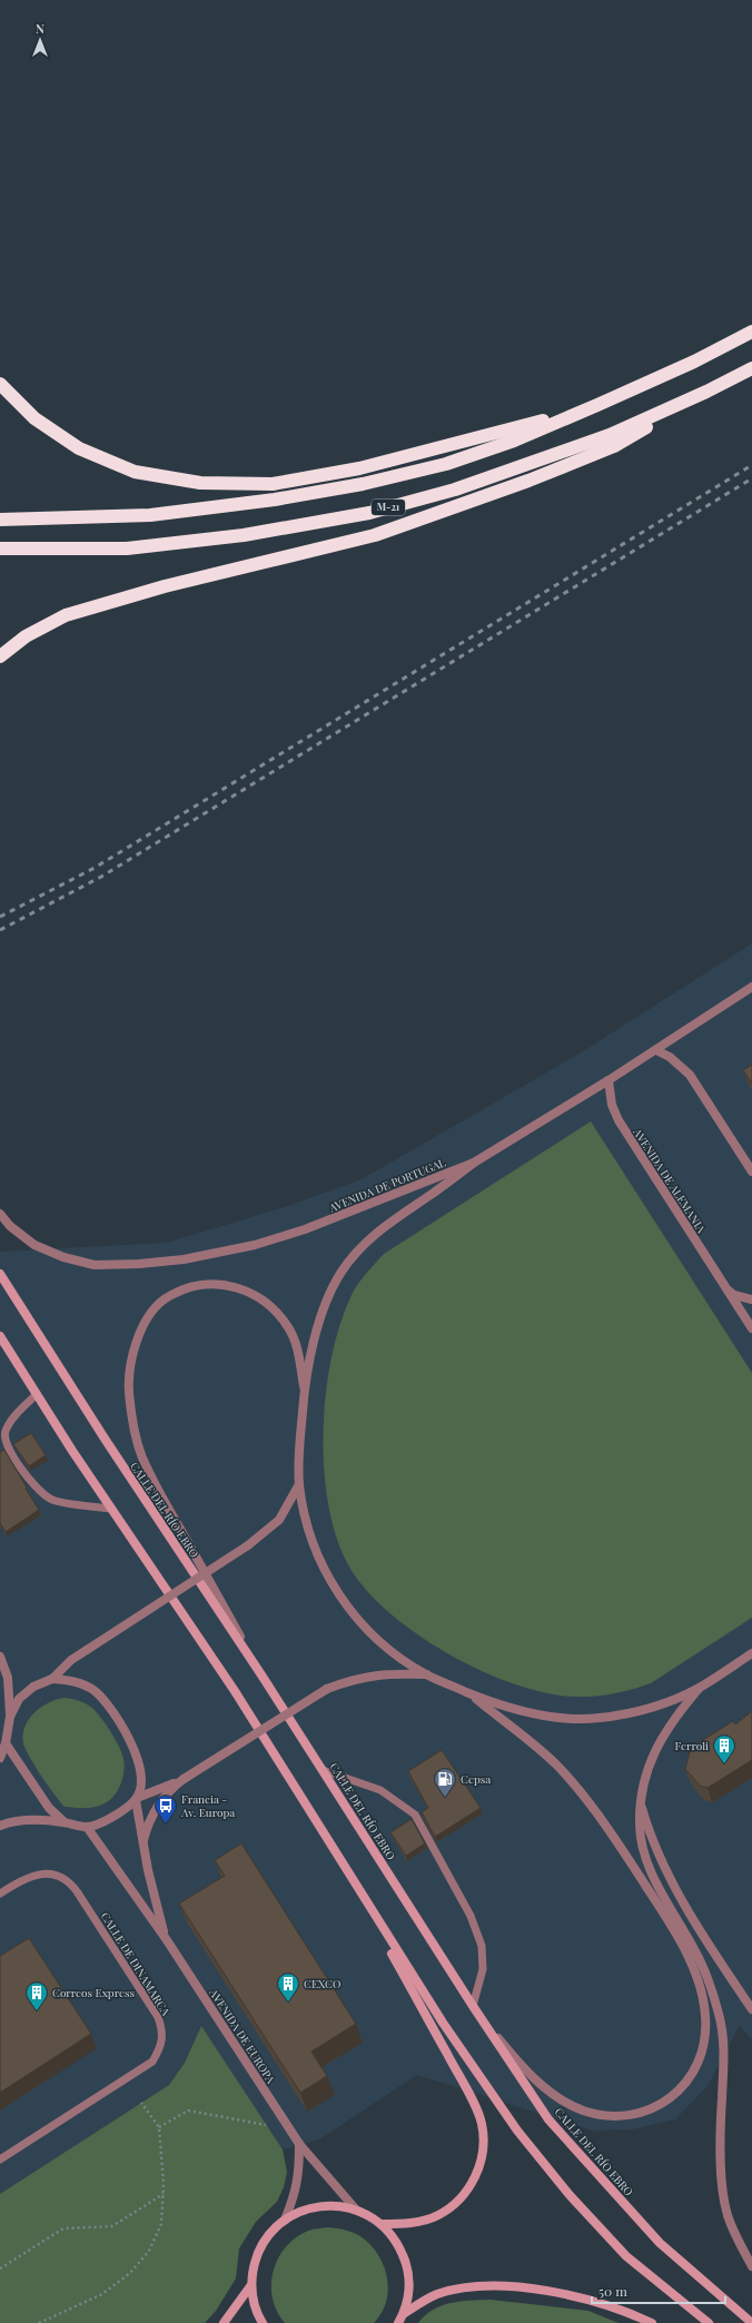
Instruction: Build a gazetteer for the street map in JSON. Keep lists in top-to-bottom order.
{
  "streets": {
    "highway": ["M-21"],
    "main road": ["CALLE DEL RÍO EBRO"],
    "street": ["AVENIDA DE ALEMANIA", "AVENIDA DE PORTUGAL", "AVENIDA DE EUROPA"],
    "lane": ["CALLE DE DINAMARCA"]
  },
  "crossings": [
    ["AVENIDA DE ALEMANIA", "AVENIDA DE PORTUGAL"]
  ],
  "places": {
    "building": ["Ferroli", "CEXCO", "Correos Express"],
    "fuel station": ["Cepsa"],
    "bus stop": ["Francia - Av. Europa"]
  },
  "scale_bar": "50 m",
  "north": "top"
}
